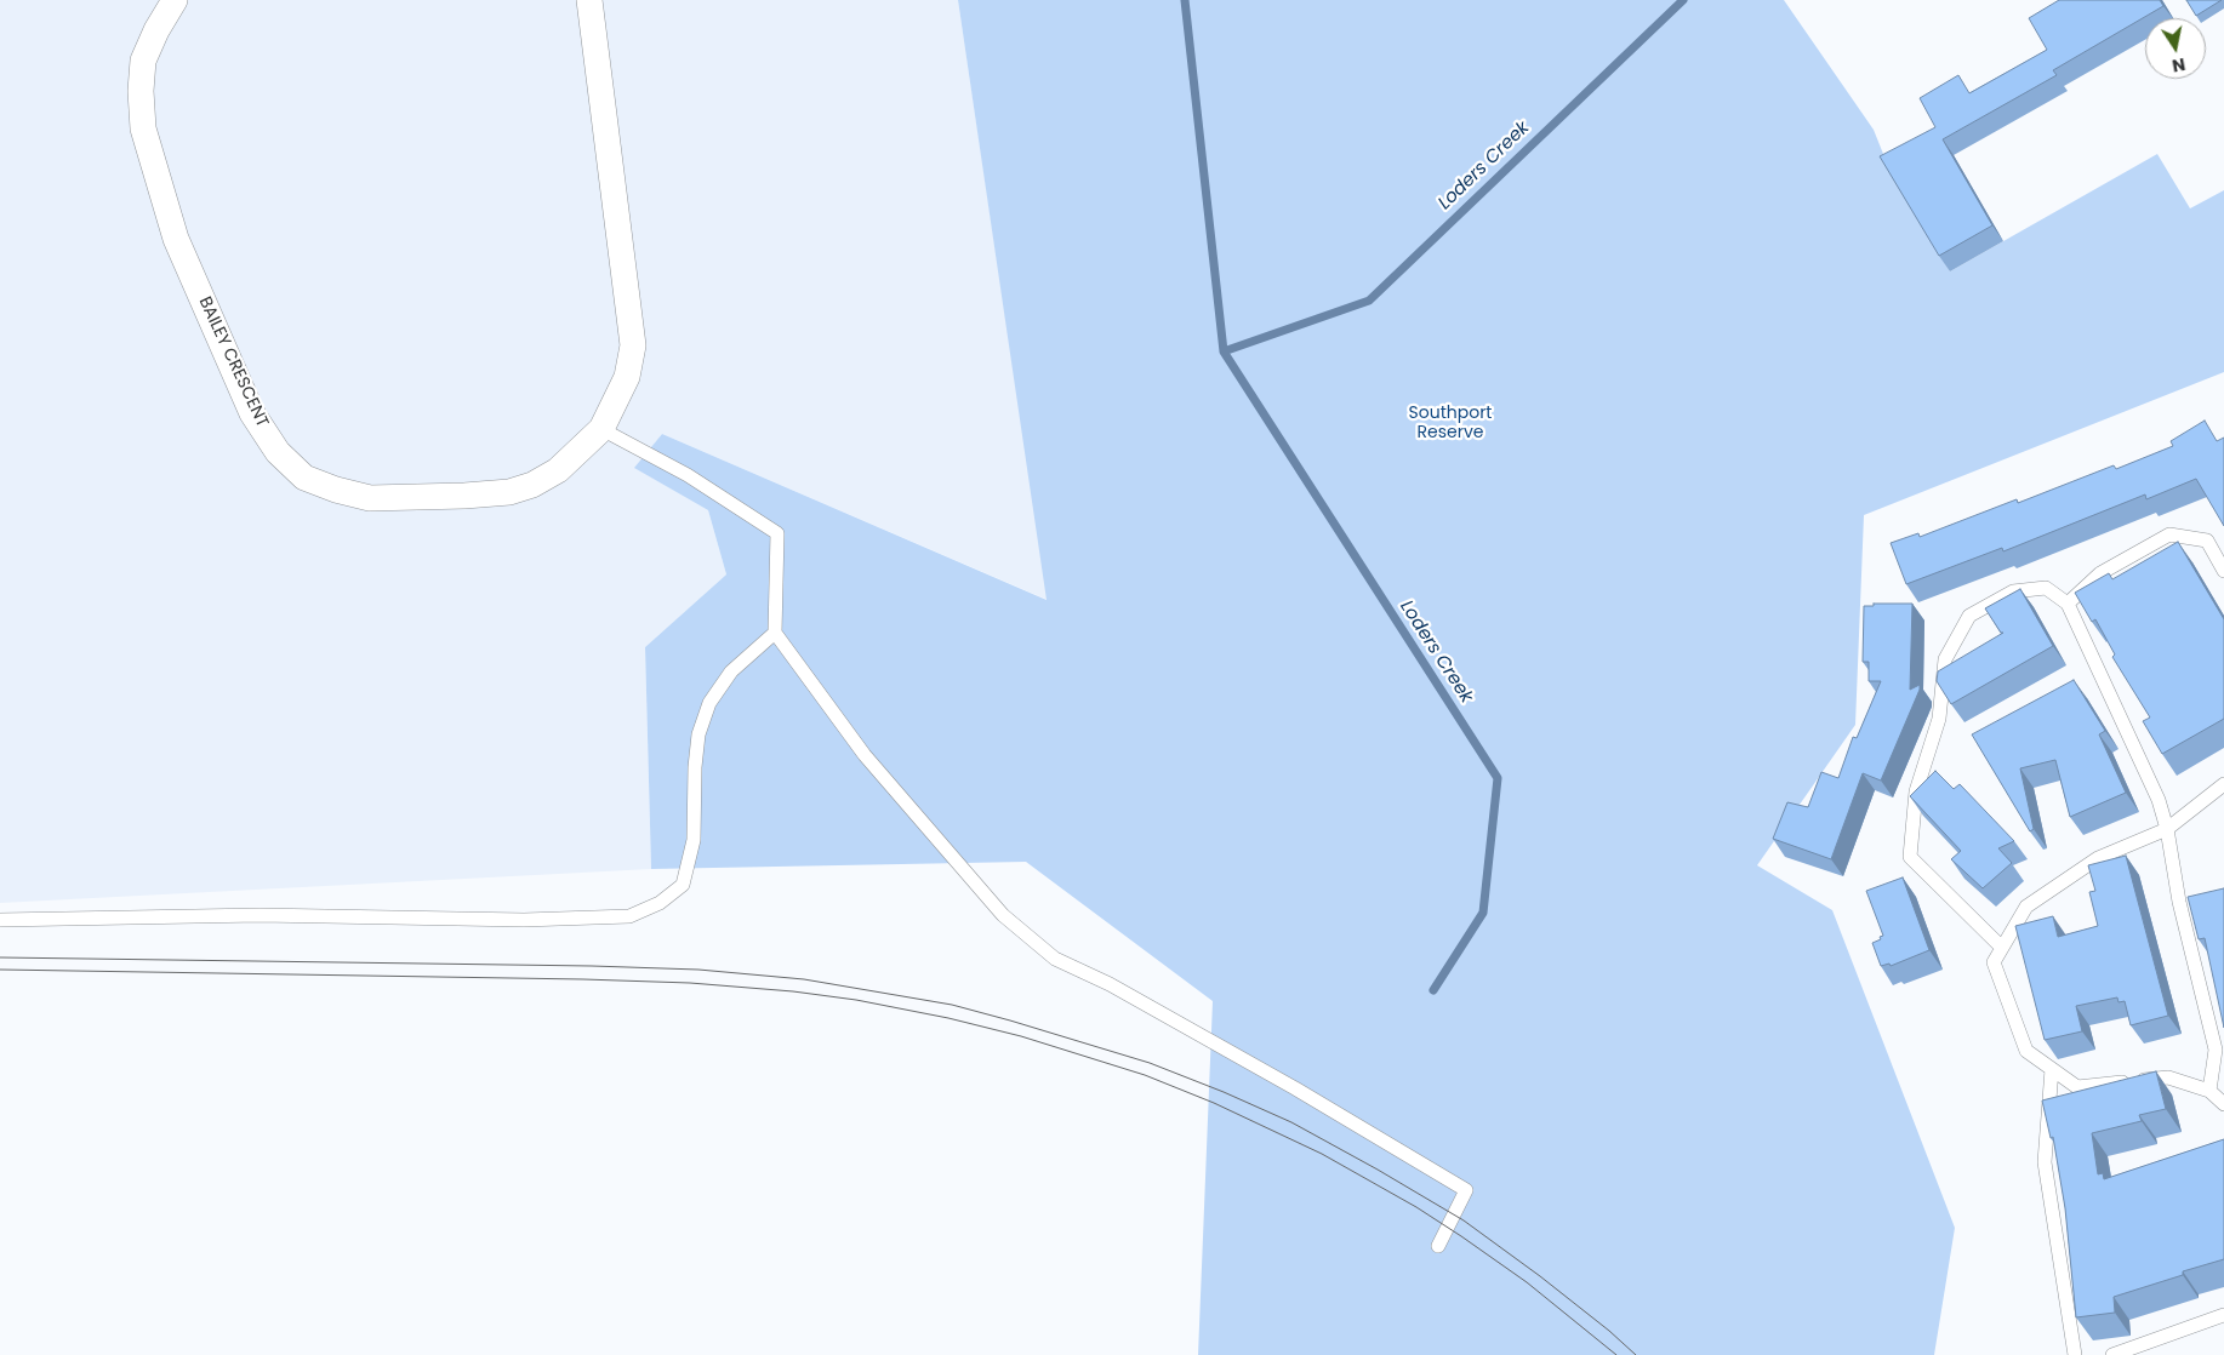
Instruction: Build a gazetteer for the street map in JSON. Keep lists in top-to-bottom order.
{
  "streets": {
    "street": ["BAILEY CRESCENT"]
  },
  "water": ["Loders Creek"],
  "parks": ["Southport Reserve"],
  "north": "bottom"
}
